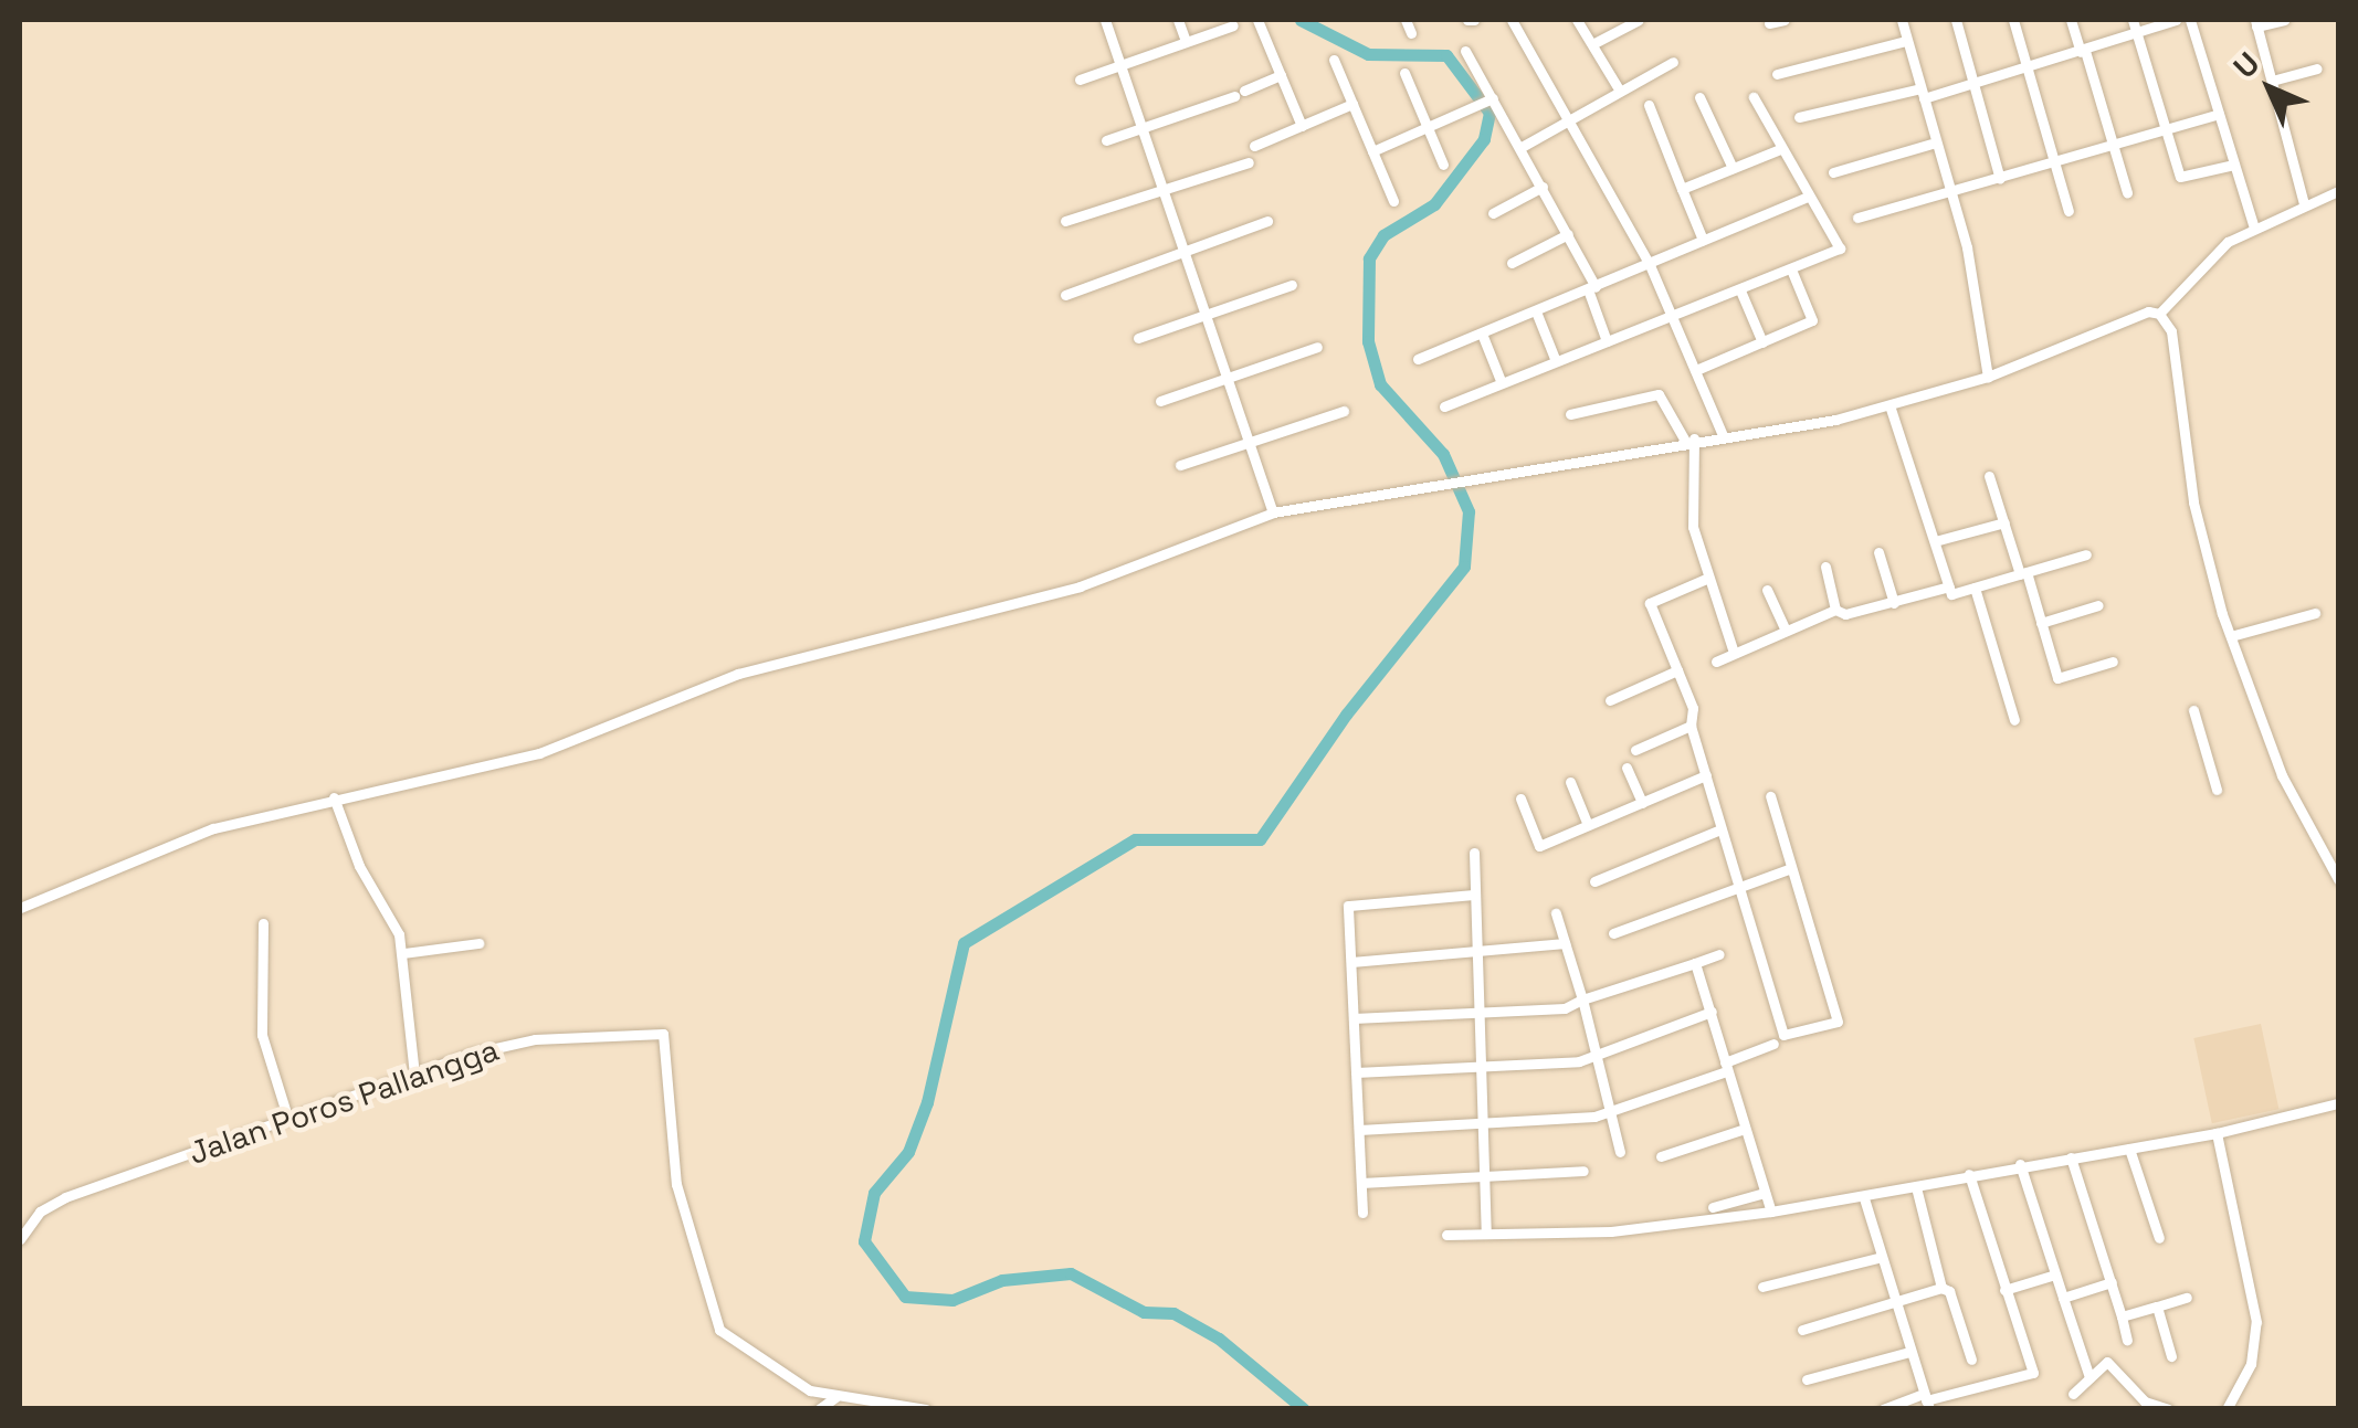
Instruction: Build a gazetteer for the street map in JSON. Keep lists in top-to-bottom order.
{
  "streets": {
    "street": ["Jalan Poros Pallangga"]
  },
  "north": "top left"
}
